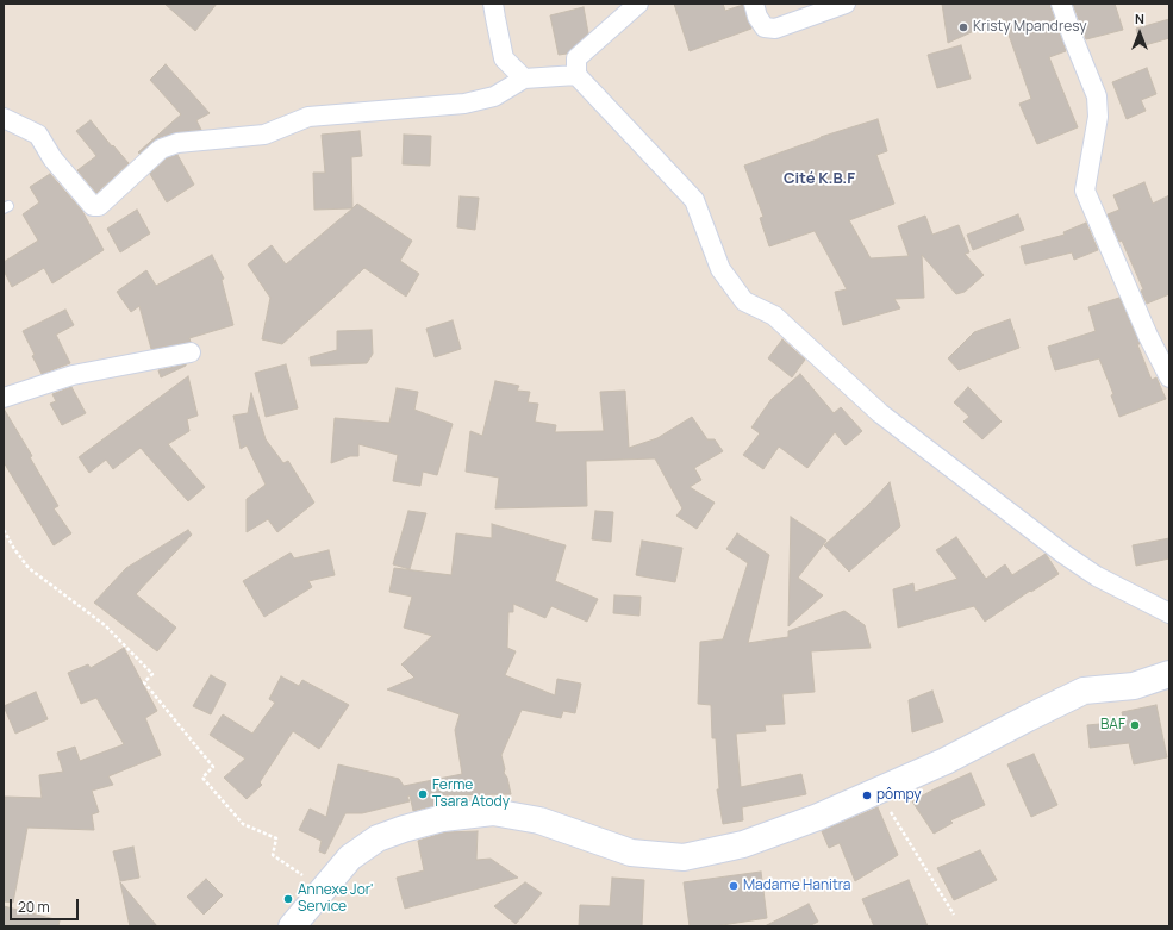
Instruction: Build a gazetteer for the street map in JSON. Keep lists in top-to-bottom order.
{
  "districts": ["Cité K.B.F"],
  "places": [
    "Kristy Mpandresy",
    "BAF",
    "Ferme Tsara Atody",
    "pômpy",
    "Madame Hanitra",
    "Annexe Jor' Service"
  ],
  "scale_bar": "20 m",
  "north": "top"
}
